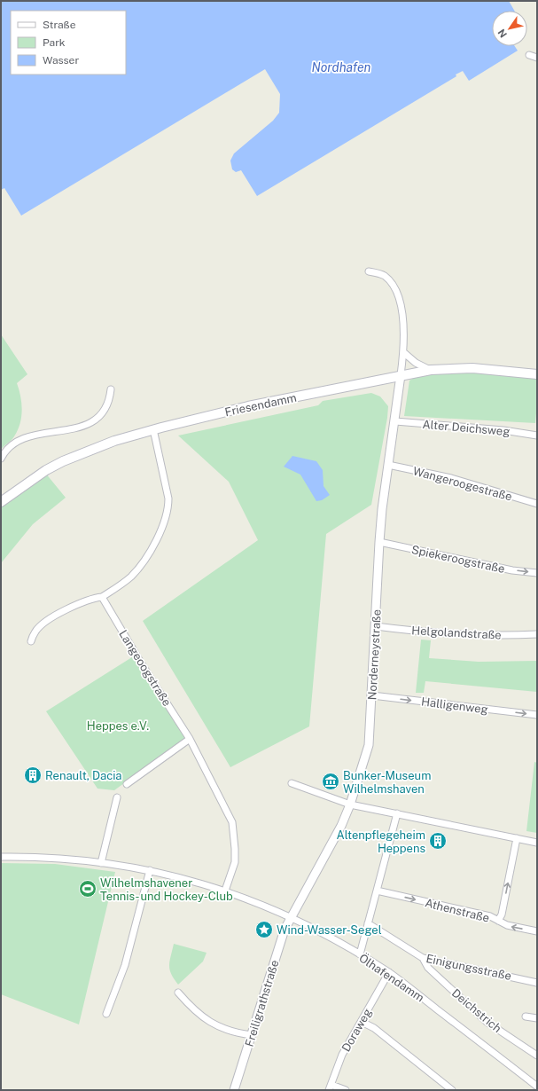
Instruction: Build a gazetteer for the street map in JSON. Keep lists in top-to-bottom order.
{
  "streets": {
    "main road": ["Friesendamm"],
    "street": [
      "Alter Deichsweg",
      "Wangeroogestraße",
      "Spiekeroogstraße",
      "Helgolandstraße",
      "Norderneystraße",
      "Langeoogstraße",
      "Halligenweg",
      "Athenstraße",
      "Einigungsstraße",
      "Ölhafendamm",
      "Freiligrathstraße",
      "Deichstrich",
      "Doraweg"
    ]
  },
  "crossings": [
    ["Friesendamm", "Norderneystraße"],
    ["Alter Deichsweg", "Norderneystraße"],
    ["Wangeroogestraße", "Norderneystraße"],
    ["Spiekeroogstraße", "Norderneystraße"],
    ["Helgolandstraße", "Norderneystraße"],
    ["Norderneystraße", "Halligenweg"],
    ["Norderneystraße", "Ölhafendamm"],
    ["Norderneystraße", "Freiligrathstraße"],
    ["Langeoogstraße", "Ölhafendamm"],
    ["Einigungsstraße", "Deichstrich"],
    ["Ölhafendamm", "Freiligrathstraße"],
    ["Ölhafendamm", "Doraweg"]
  ],
  "one_way": ["Spiekeroogstraße", "Halligenweg"],
  "water": ["Nordhafen"],
  "parks": ["Heppes e.V."],
  "places": {
    "building": ["Renault, Dacia", "Altenpflegeheim Heppens"],
    "museum": ["Bunker-Museum Wilhelmshaven"],
    "sports": ["Wilhelmshavener Tennis- und Hockey-Club"],
    "place": ["Wind-Wasser-Segel"]
  },
  "legend": ["Straße", "Park", "Wasser"],
  "north": "bottom left"
}
